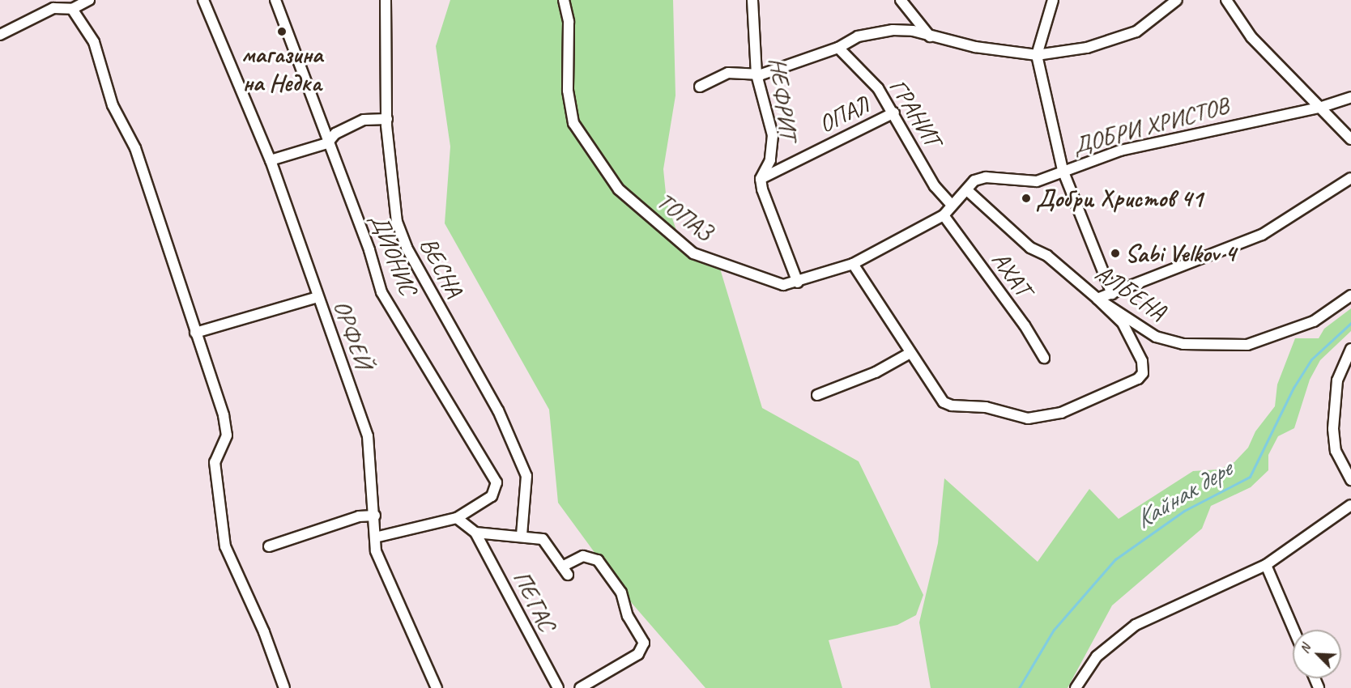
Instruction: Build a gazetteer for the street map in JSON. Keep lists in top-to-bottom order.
{
  "streets": {
    "street": [
      "НЕФРИТ",
      "ГРАНИТ",
      "ОПАЛ",
      "ДОБРИ ХРИСТОВ",
      "ТОПАЗ",
      "ДИОНИС",
      "ВЕСНА",
      "АХАТ",
      "АЛБЕНА",
      "ОРФЕЙ",
      "ПЕГАС"
    ]
  },
  "crossings": [
    ["НЕФРИТ", "ОПАЛ"],
    ["ГРАНИТ", "ОПАЛ"],
    ["ГРАНИТ", "ТОПАЗ"],
    ["ДОБРИ ХРИСТОВ", "ТОПАЗ"],
    ["ДОБРИ ХРИСТОВ", "АЛБЕНА"],
    ["ТОПАЗ", "АХАТ"],
    ["ТОПАЗ", "АЛБЕНА"],
    ["ДИОНИС", "ОРФЕЙ"]
  ],
  "water": ["Кайнак дере"],
  "places": ["магазина на Недка", "Добри Христов 41", "Sabi Velkov 4"],
  "north": "top left"
}
